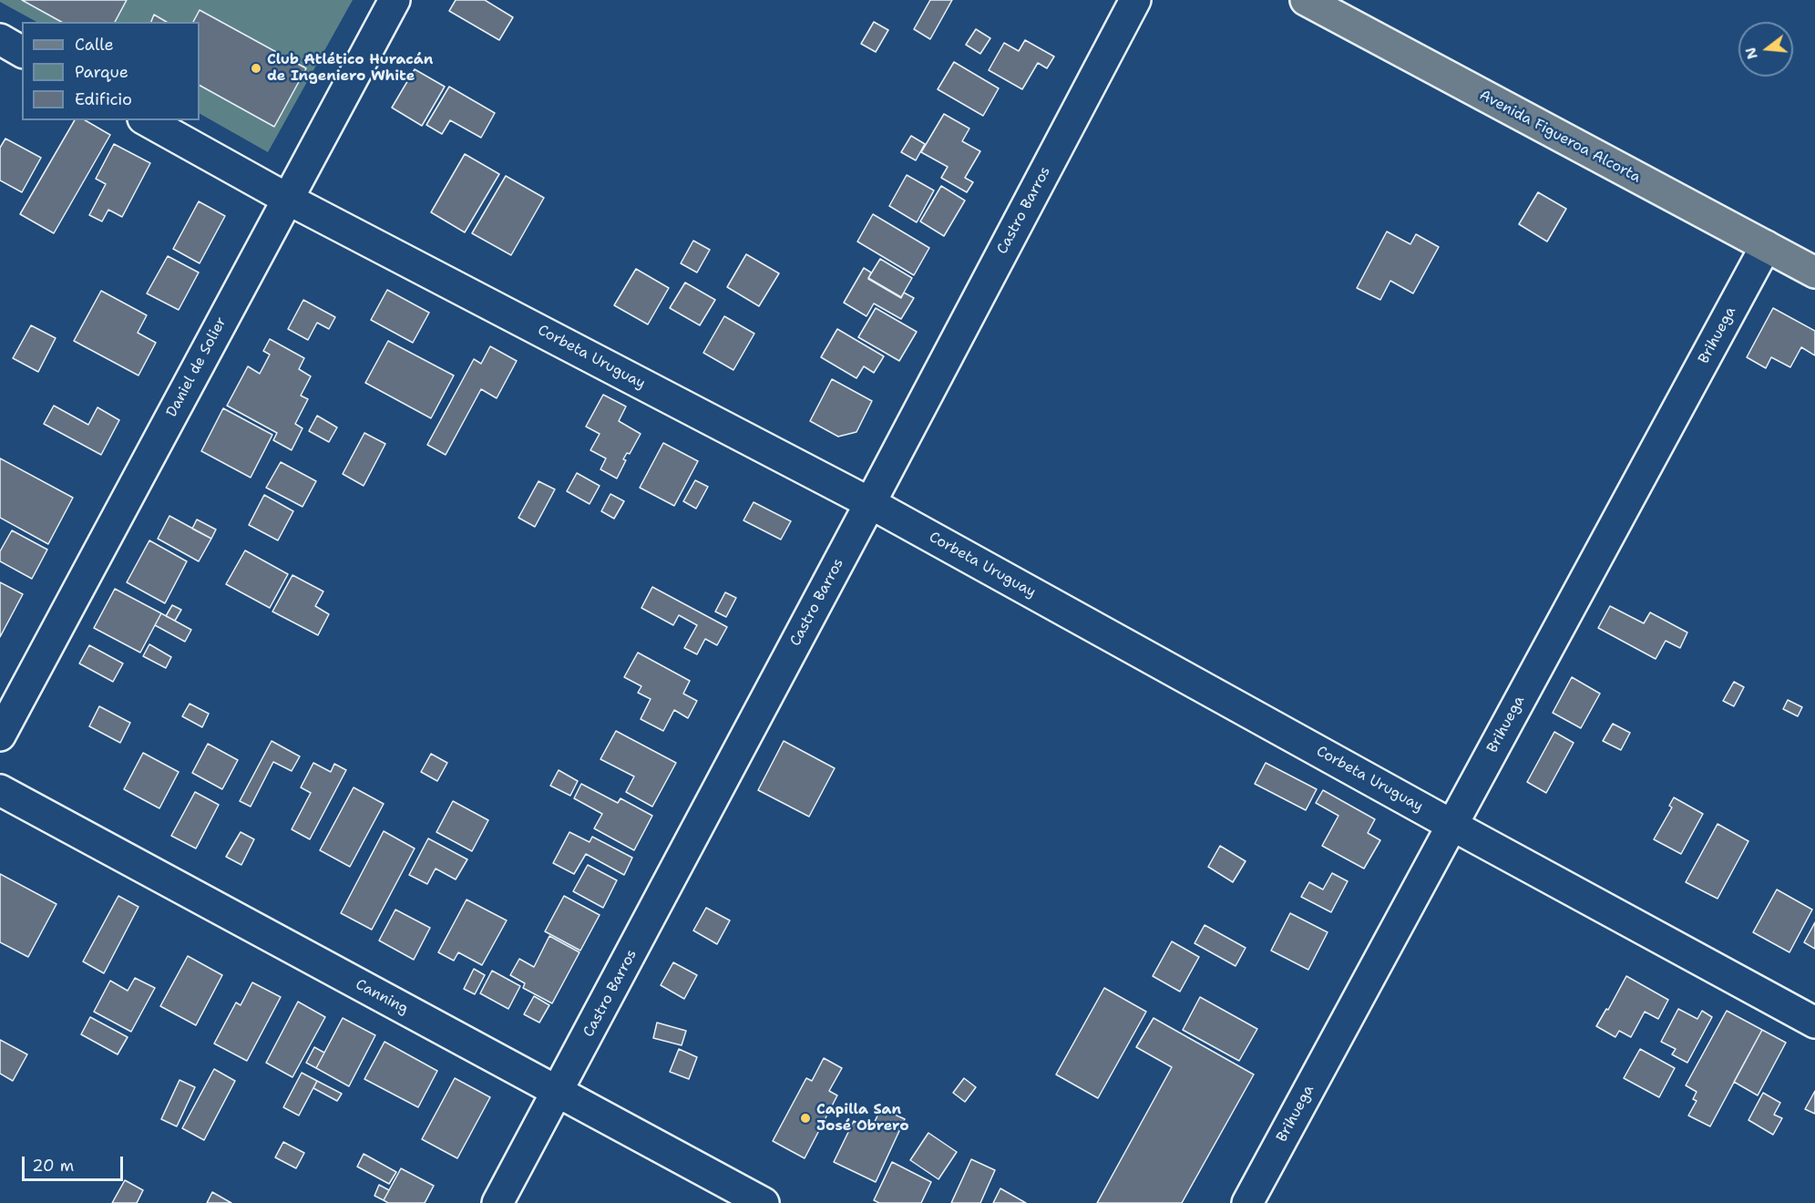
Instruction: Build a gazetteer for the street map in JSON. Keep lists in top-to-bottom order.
{
  "streets": {
    "main road": ["Avenida Figueroa Alcorta"],
    "street": [
      "Castro Barros",
      "Brihuega",
      "Corbeta Uruguay",
      "Daniel de Solier",
      "Canning"
    ]
  },
  "crossings": [
    ["Avenida Figueroa Alcorta", "Brihuega"],
    ["Castro Barros", "Corbeta Uruguay"],
    ["Castro Barros", "Canning"],
    ["Brihuega", "Corbeta Uruguay"],
    ["Corbeta Uruguay", "Daniel de Solier"]
  ],
  "places": ["Club Atlético Huracán de Ingeniero White", "Capilla San José Obrero"],
  "legend": ["Calle", "Parque", "Edificio"],
  "scale_bar": "20 m",
  "north": "left"
}
